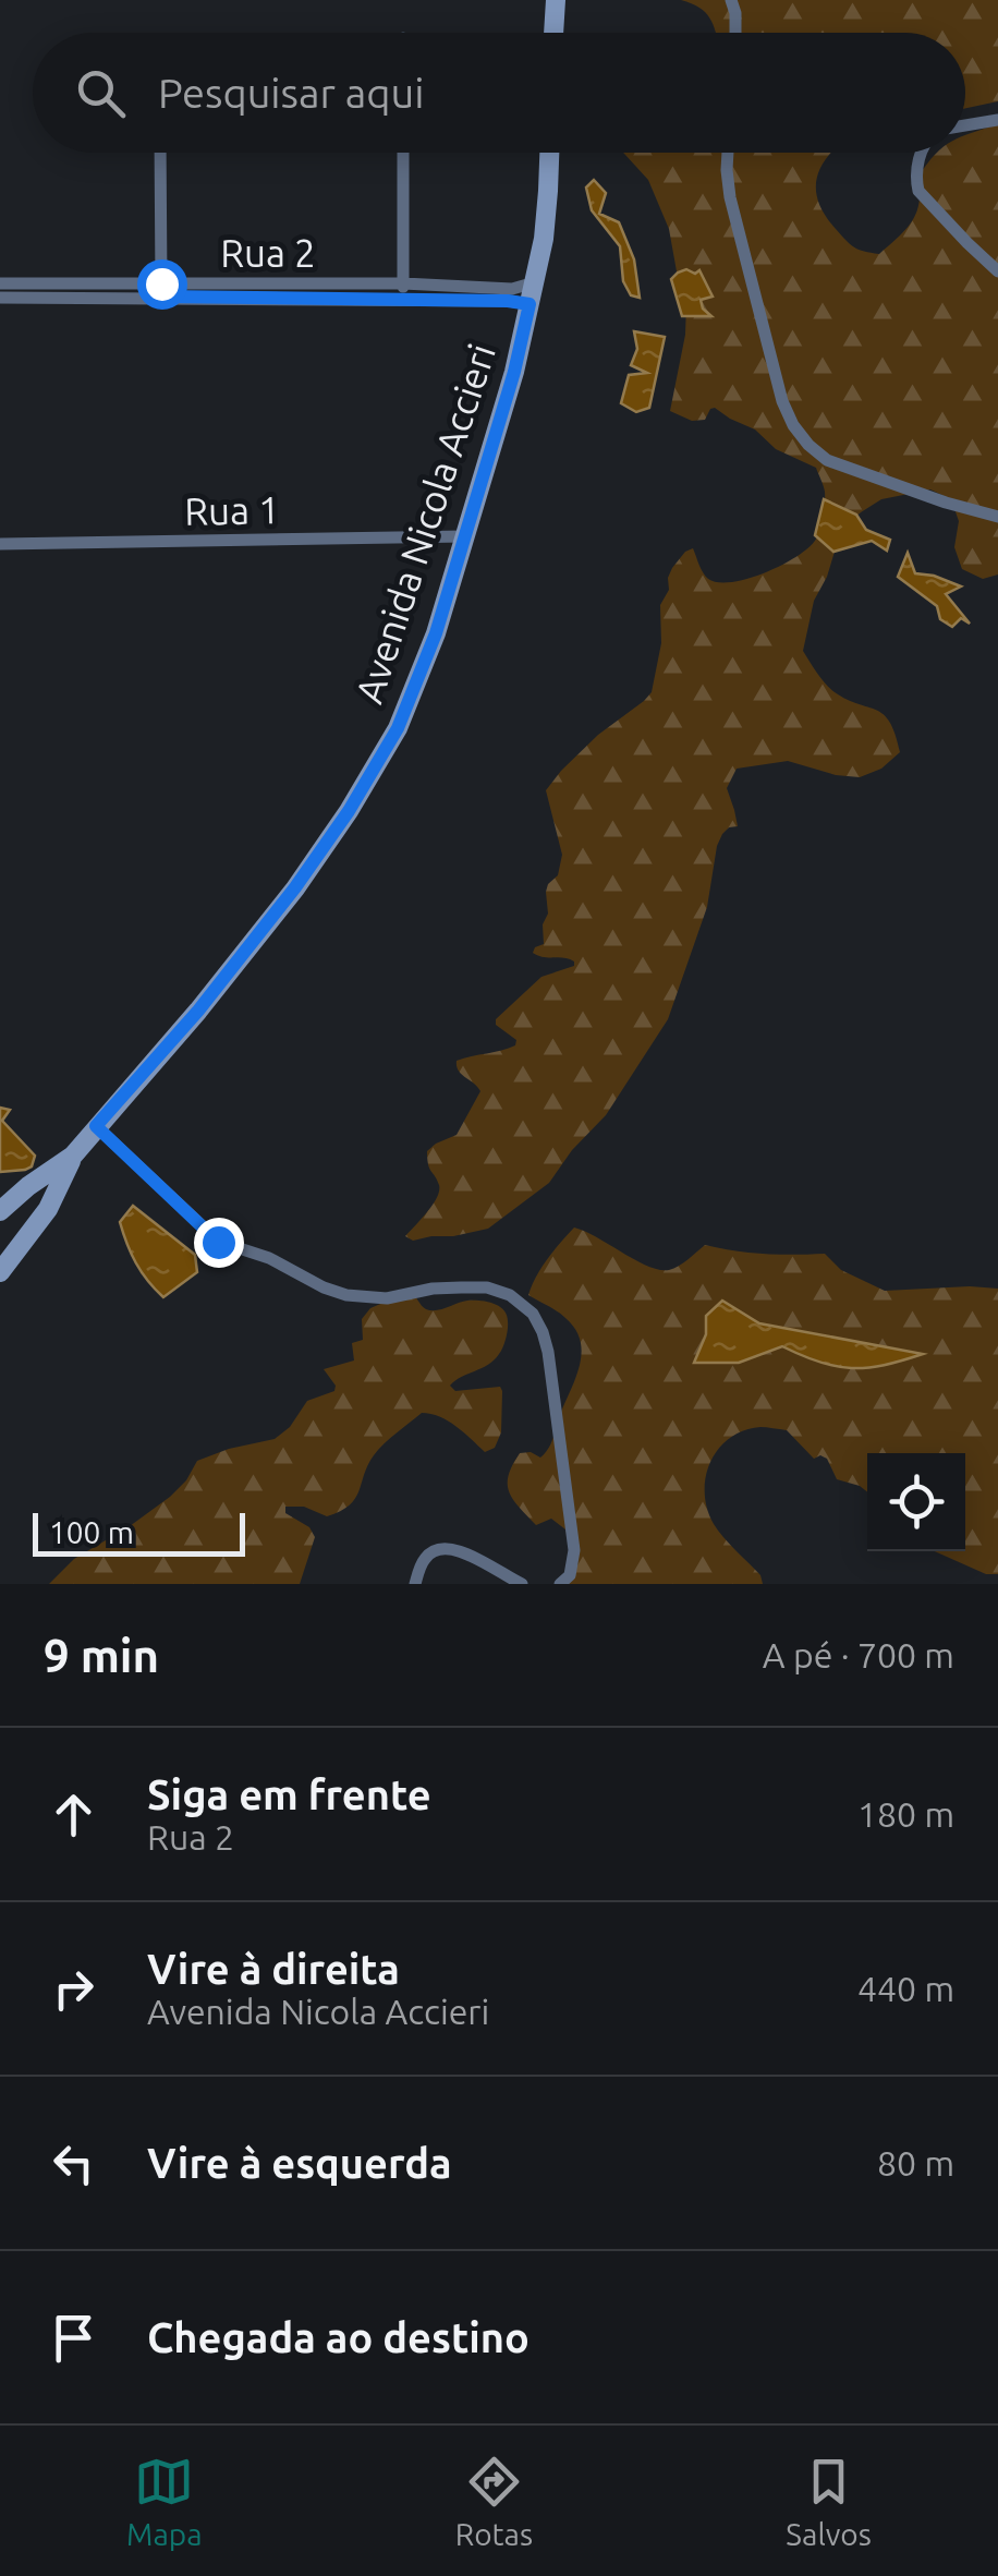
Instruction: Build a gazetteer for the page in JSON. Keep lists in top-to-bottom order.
{
  "streets": {
    "street": ["Rua 2", "Rua 1", "Avenida Nicola Accieri"]
  },
  "crossings": [
    ["Rua 2", "Avenida Nicola Accieri"],
    ["Rua 1", "Avenida Nicola Accieri"]
  ],
  "scale_bar": "100 m",
  "page": {
    "search": "Pesquisar aqui",
    "scale": "100 m",
    "heading": ["9 min", "A pé · 700 m"],
    "list": [
      ["Siga em frente", "Rua 2", "180 m"],
      ["Vire à direita", "Avenida Nicola Accieri", "440 m"],
      ["Vire à esquerda", "80 m"],
      "Chegada ao destino"
    ],
    "nav": ["Mapa", "Rotas", "Salvos"]
  }
}
